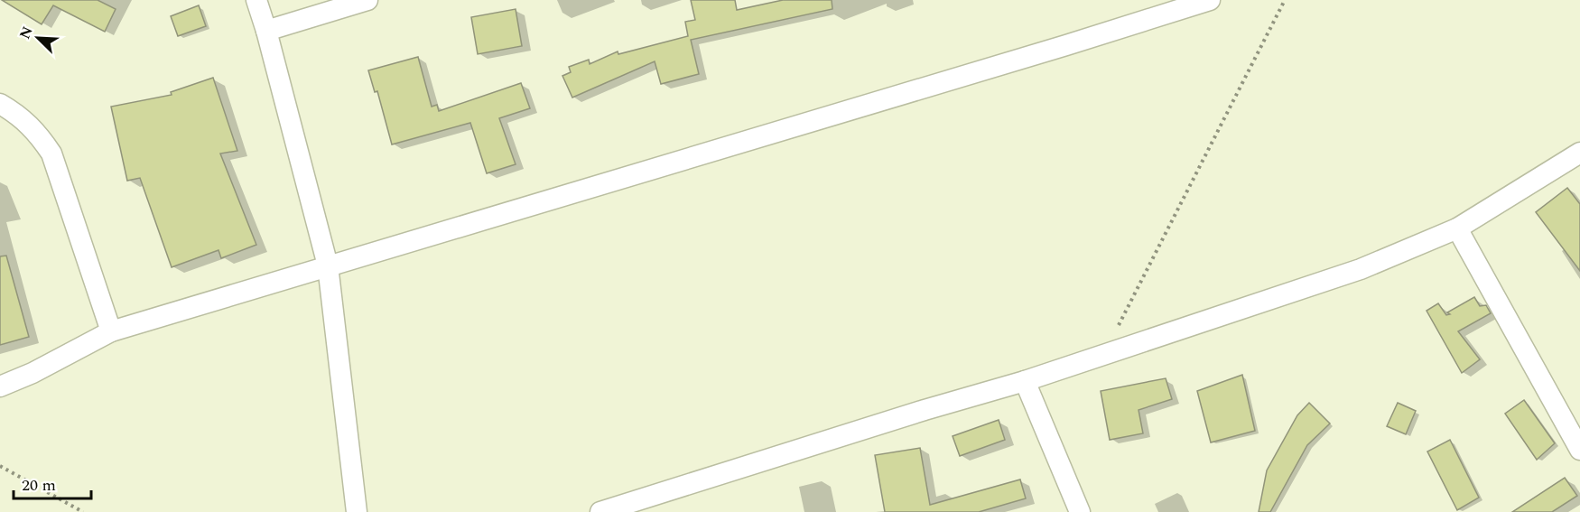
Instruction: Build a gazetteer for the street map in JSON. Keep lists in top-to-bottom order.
{
  "scale_bar": "20 m",
  "north": "top left"
}
